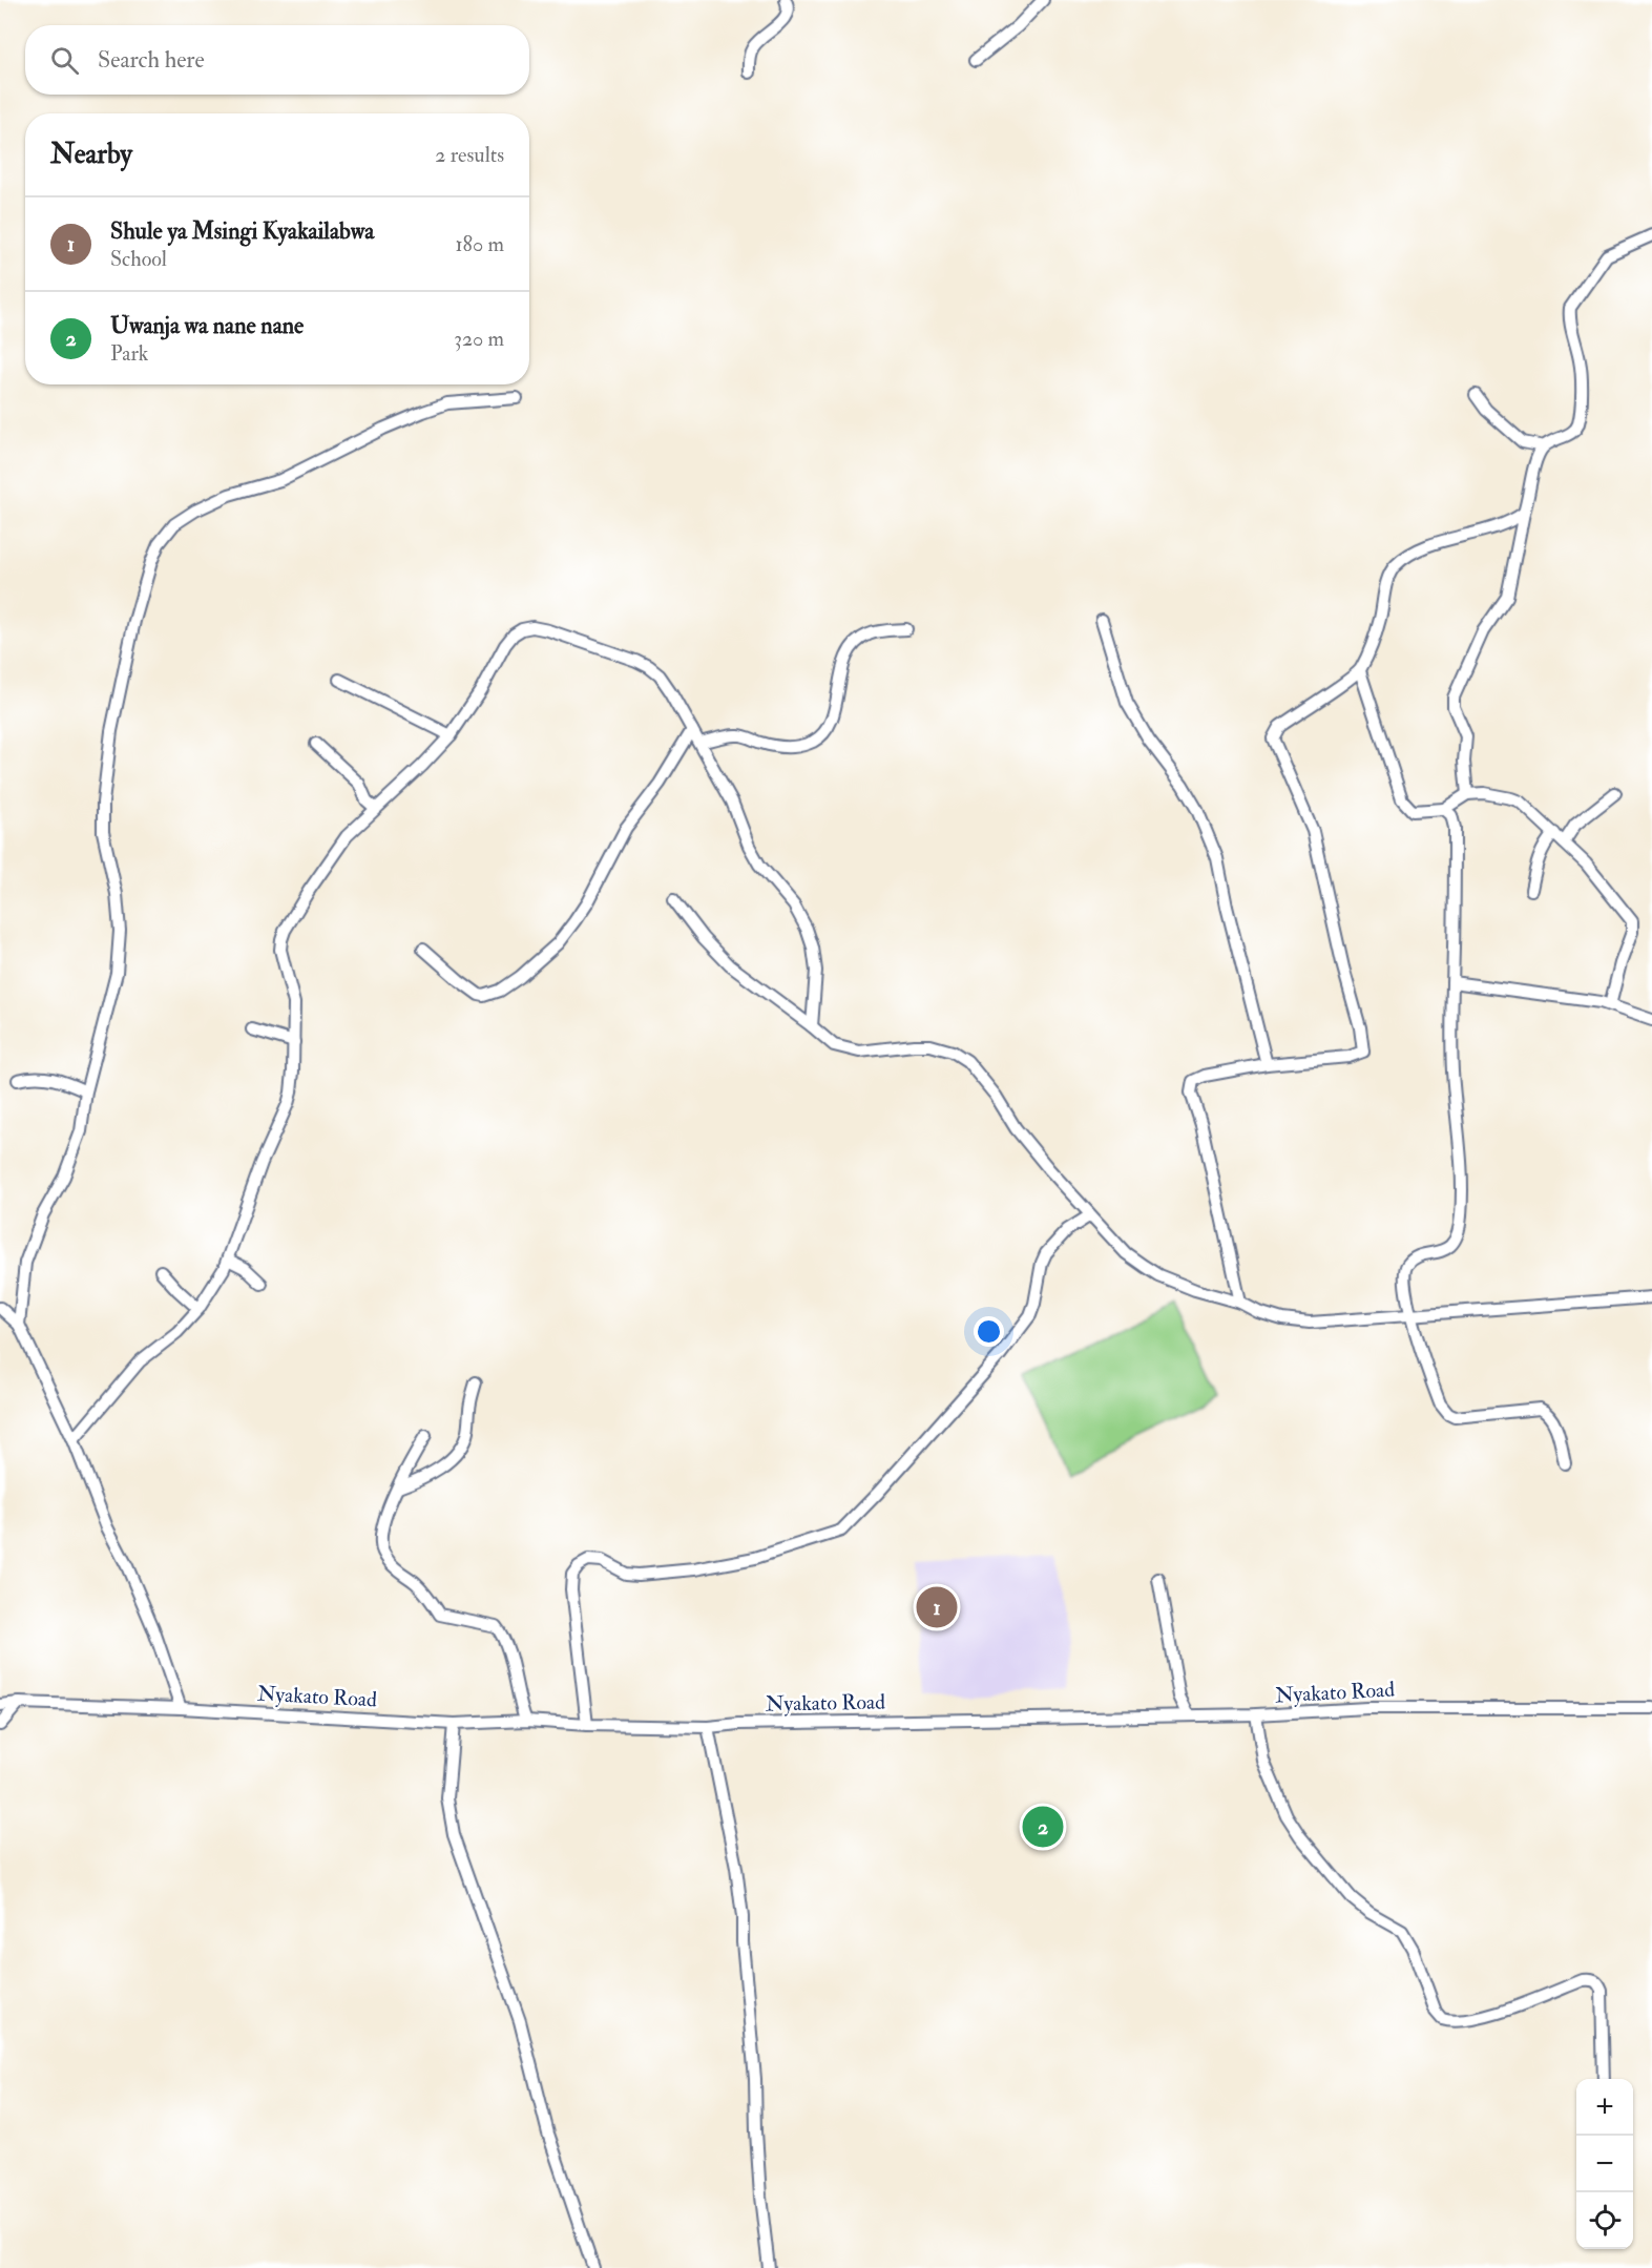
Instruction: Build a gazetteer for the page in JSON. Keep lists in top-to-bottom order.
{
  "streets": {
    "street": ["Nyakato Road"]
  },
  "page": {
    "search": "Search here",
    "heading": ["Nearby", "2 results"],
    "list": [
      {
        "mark": "1",
        "name": "Shule ya Msingi Kyakailabwa",
        "note": "School",
        "value": "180 m"
      },
      {
        "mark": "2",
        "name": "Uwanja wa nane nane",
        "note": "Park",
        "value": "320 m"
      }
    ],
    "pins": ["1", "2"],
    "map_buttons": ["+", "−"]
  }
}
